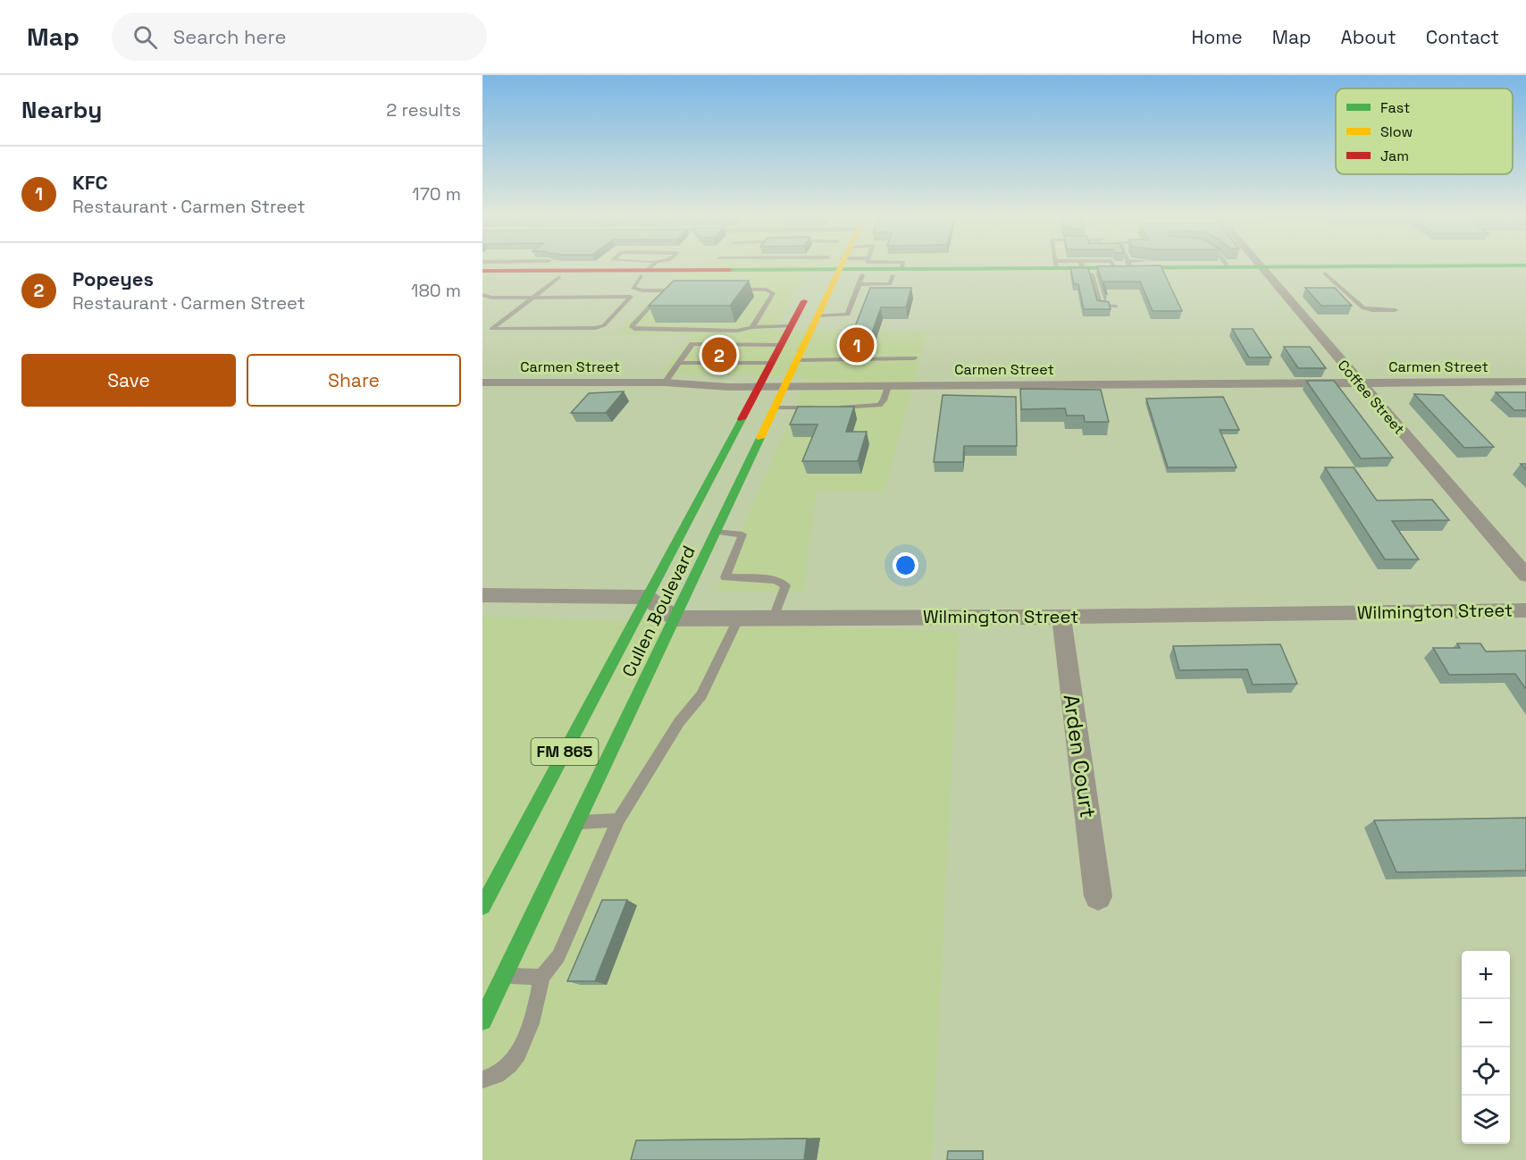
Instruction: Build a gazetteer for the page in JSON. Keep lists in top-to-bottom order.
{
  "streets": {
    "street": [
      "Carmen Street",
      "Coffee Street",
      "Cullen Boulevard",
      "Wilmington Street",
      "FM 865",
      "Arden Court"
    ]
  },
  "crossings": [
    ["Carmen Street", "Coffee Street"],
    ["Carmen Street", "Cullen Boulevard"],
    ["Cullen Boulevard", "Wilmington Street"],
    ["Wilmington Street", "Arden Court"]
  ],
  "legend": ["Fast", "Slow", "Jam"],
  "page": {
    "header": "Map",
    "search": "Search here",
    "nav": [
      "Home",
      "Map",
      "About",
      "Contact"
    ],
    "heading": ["Nearby", "2 results"],
    "list": [
      {
        "mark": "1",
        "name": "KFC",
        "note": "Restaurant · Carmen Street",
        "value": "170 m"
      },
      {
        "mark": "2",
        "name": "Popeyes",
        "note": "Restaurant · Carmen Street",
        "value": "180 m"
      }
    ],
    "pins": ["1", "2"],
    "buttons": ["Save", "Share"],
    "map_buttons": ["+", "−"]
  }
}
